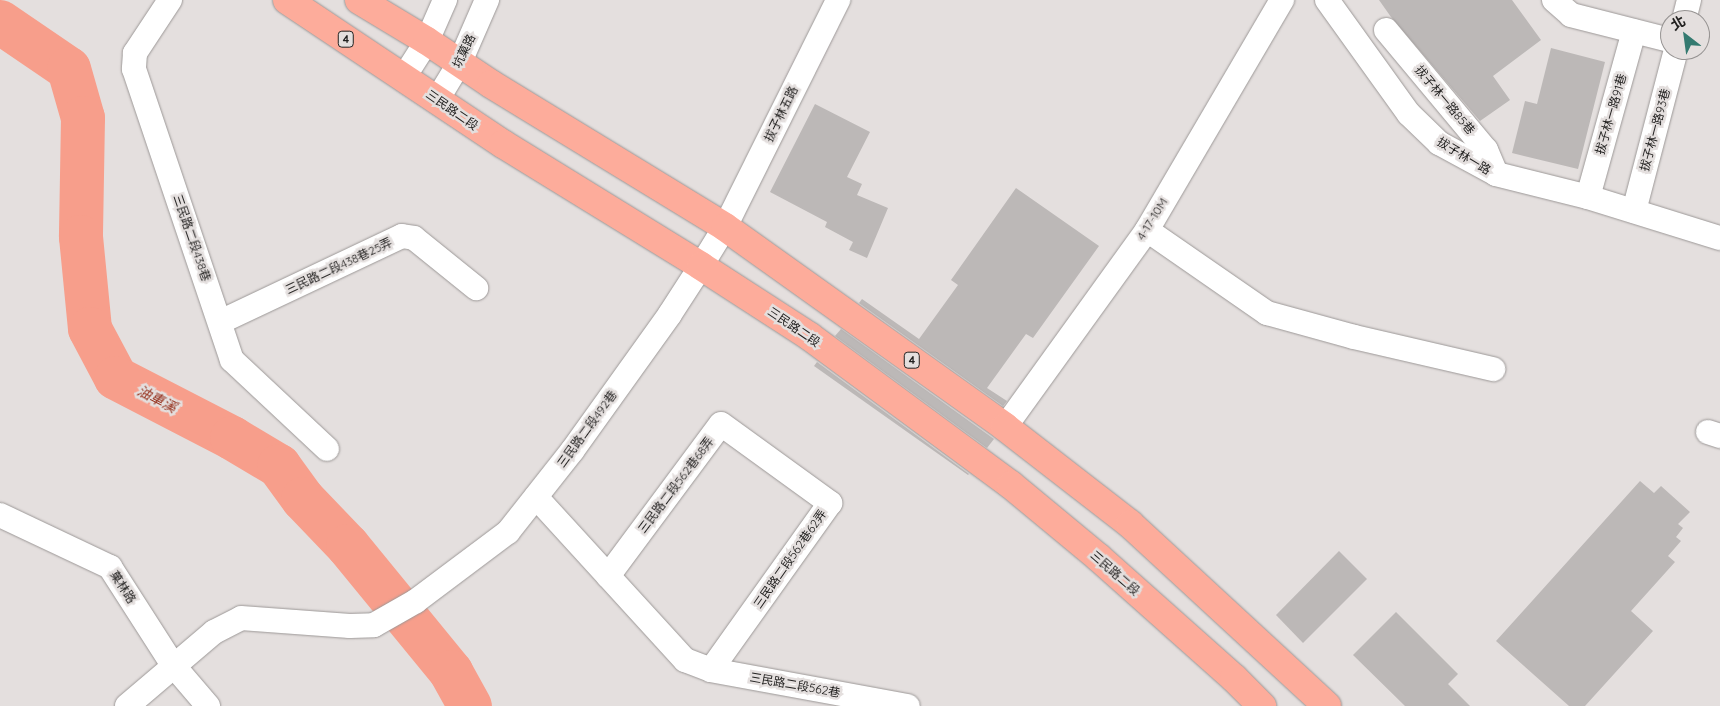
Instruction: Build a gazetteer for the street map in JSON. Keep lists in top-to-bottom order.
{
  "streets": {
    "main road": ["4", "三民路二段"],
    "street": [
      "坑菓路",
      "拔子林一路85巷",
      "拔子林五路",
      "拔子林一路91巷",
      "拔子林一路93巷",
      "拔子林一路",
      "4-17-10M",
      "三民路二段438巷",
      "三民路二段438巷25弄",
      "三民路二段492巷",
      "三民路二段562巷68弄",
      "三民路二段562巷62弄",
      "菓林路",
      "三民路二段562巷"
    ]
  },
  "crossings": [
    ["4", "坑菓路"],
    ["4", "拔子林五路"],
    ["4", "4-17-10M"],
    ["4", "三民路二段492巷"],
    ["坑菓路", "三民路二段"],
    ["拔子林一路85巷", "拔子林一路"],
    ["三民路二段", "三民路二段492巷"],
    ["拔子林五路", "三民路二段492巷"],
    ["拔子林一路91巷", "拔子林一路"],
    ["拔子林一路93巷", "拔子林一路"],
    ["三民路二段438巷", "三民路二段438巷25弄"],
    ["三民路二段492巷", "菓林路"],
    ["三民路二段492巷", "三民路二段562巷"],
    ["三民路二段562巷68弄", "三民路二段562巷62弄"],
    ["三民路二段562巷68弄", "三民路二段562巷"],
    ["三民路二段562巷62弄", "三民路二段562巷"]
  ],
  "water": ["油車溪"],
  "north": "top left"
}
